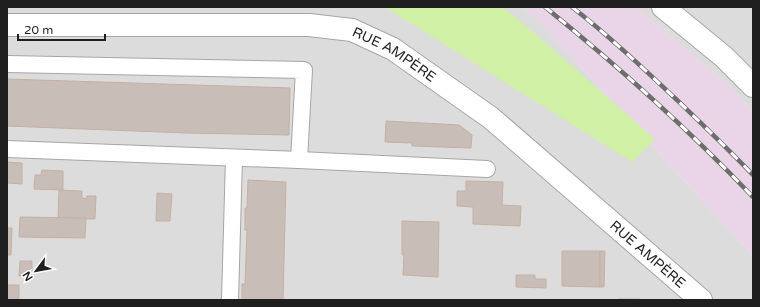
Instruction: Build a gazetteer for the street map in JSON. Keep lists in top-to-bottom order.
{
  "streets": {
    "street": ["RUE AMPÈRE"]
  },
  "scale_bar": "20 m",
  "north": "bottom left"
}
